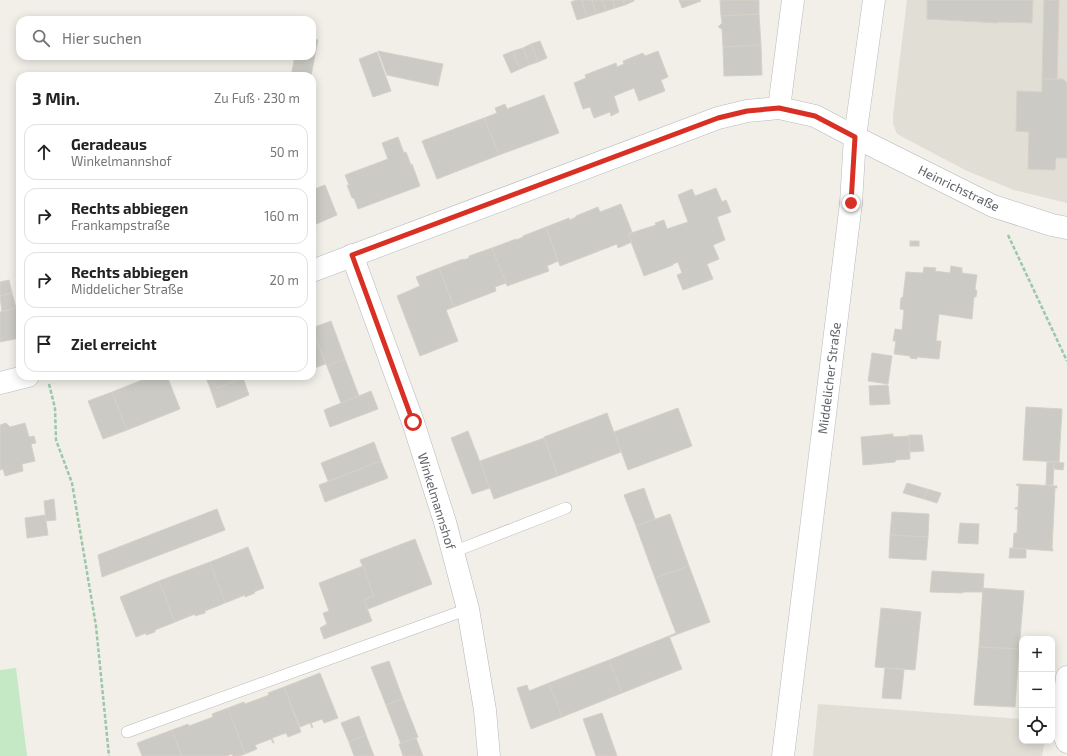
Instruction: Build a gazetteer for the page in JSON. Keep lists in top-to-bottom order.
{
  "streets": {
    "street": ["Heinrichstraße", "Middelicher Straße", "Winkelmannshof"]
  },
  "crossings": [
    ["Heinrichstraße", "Middelicher Straße"],
    ["Heinrichstraße", "Winkelmannshof"]
  ],
  "page": {
    "search": "Hier suchen",
    "heading": ["3 Min.", "Zu Fuß · 230 m"],
    "list": [
      ["Geradeaus", "Winkelmannshof", "50 m"],
      ["Rechts abbiegen", "Frankampstraße", "160 m"],
      ["Rechts abbiegen", "Middelicher Straße", "20 m"],
      "Ziel erreicht"
    ],
    "map_buttons": ["+", "−"]
  }
}
